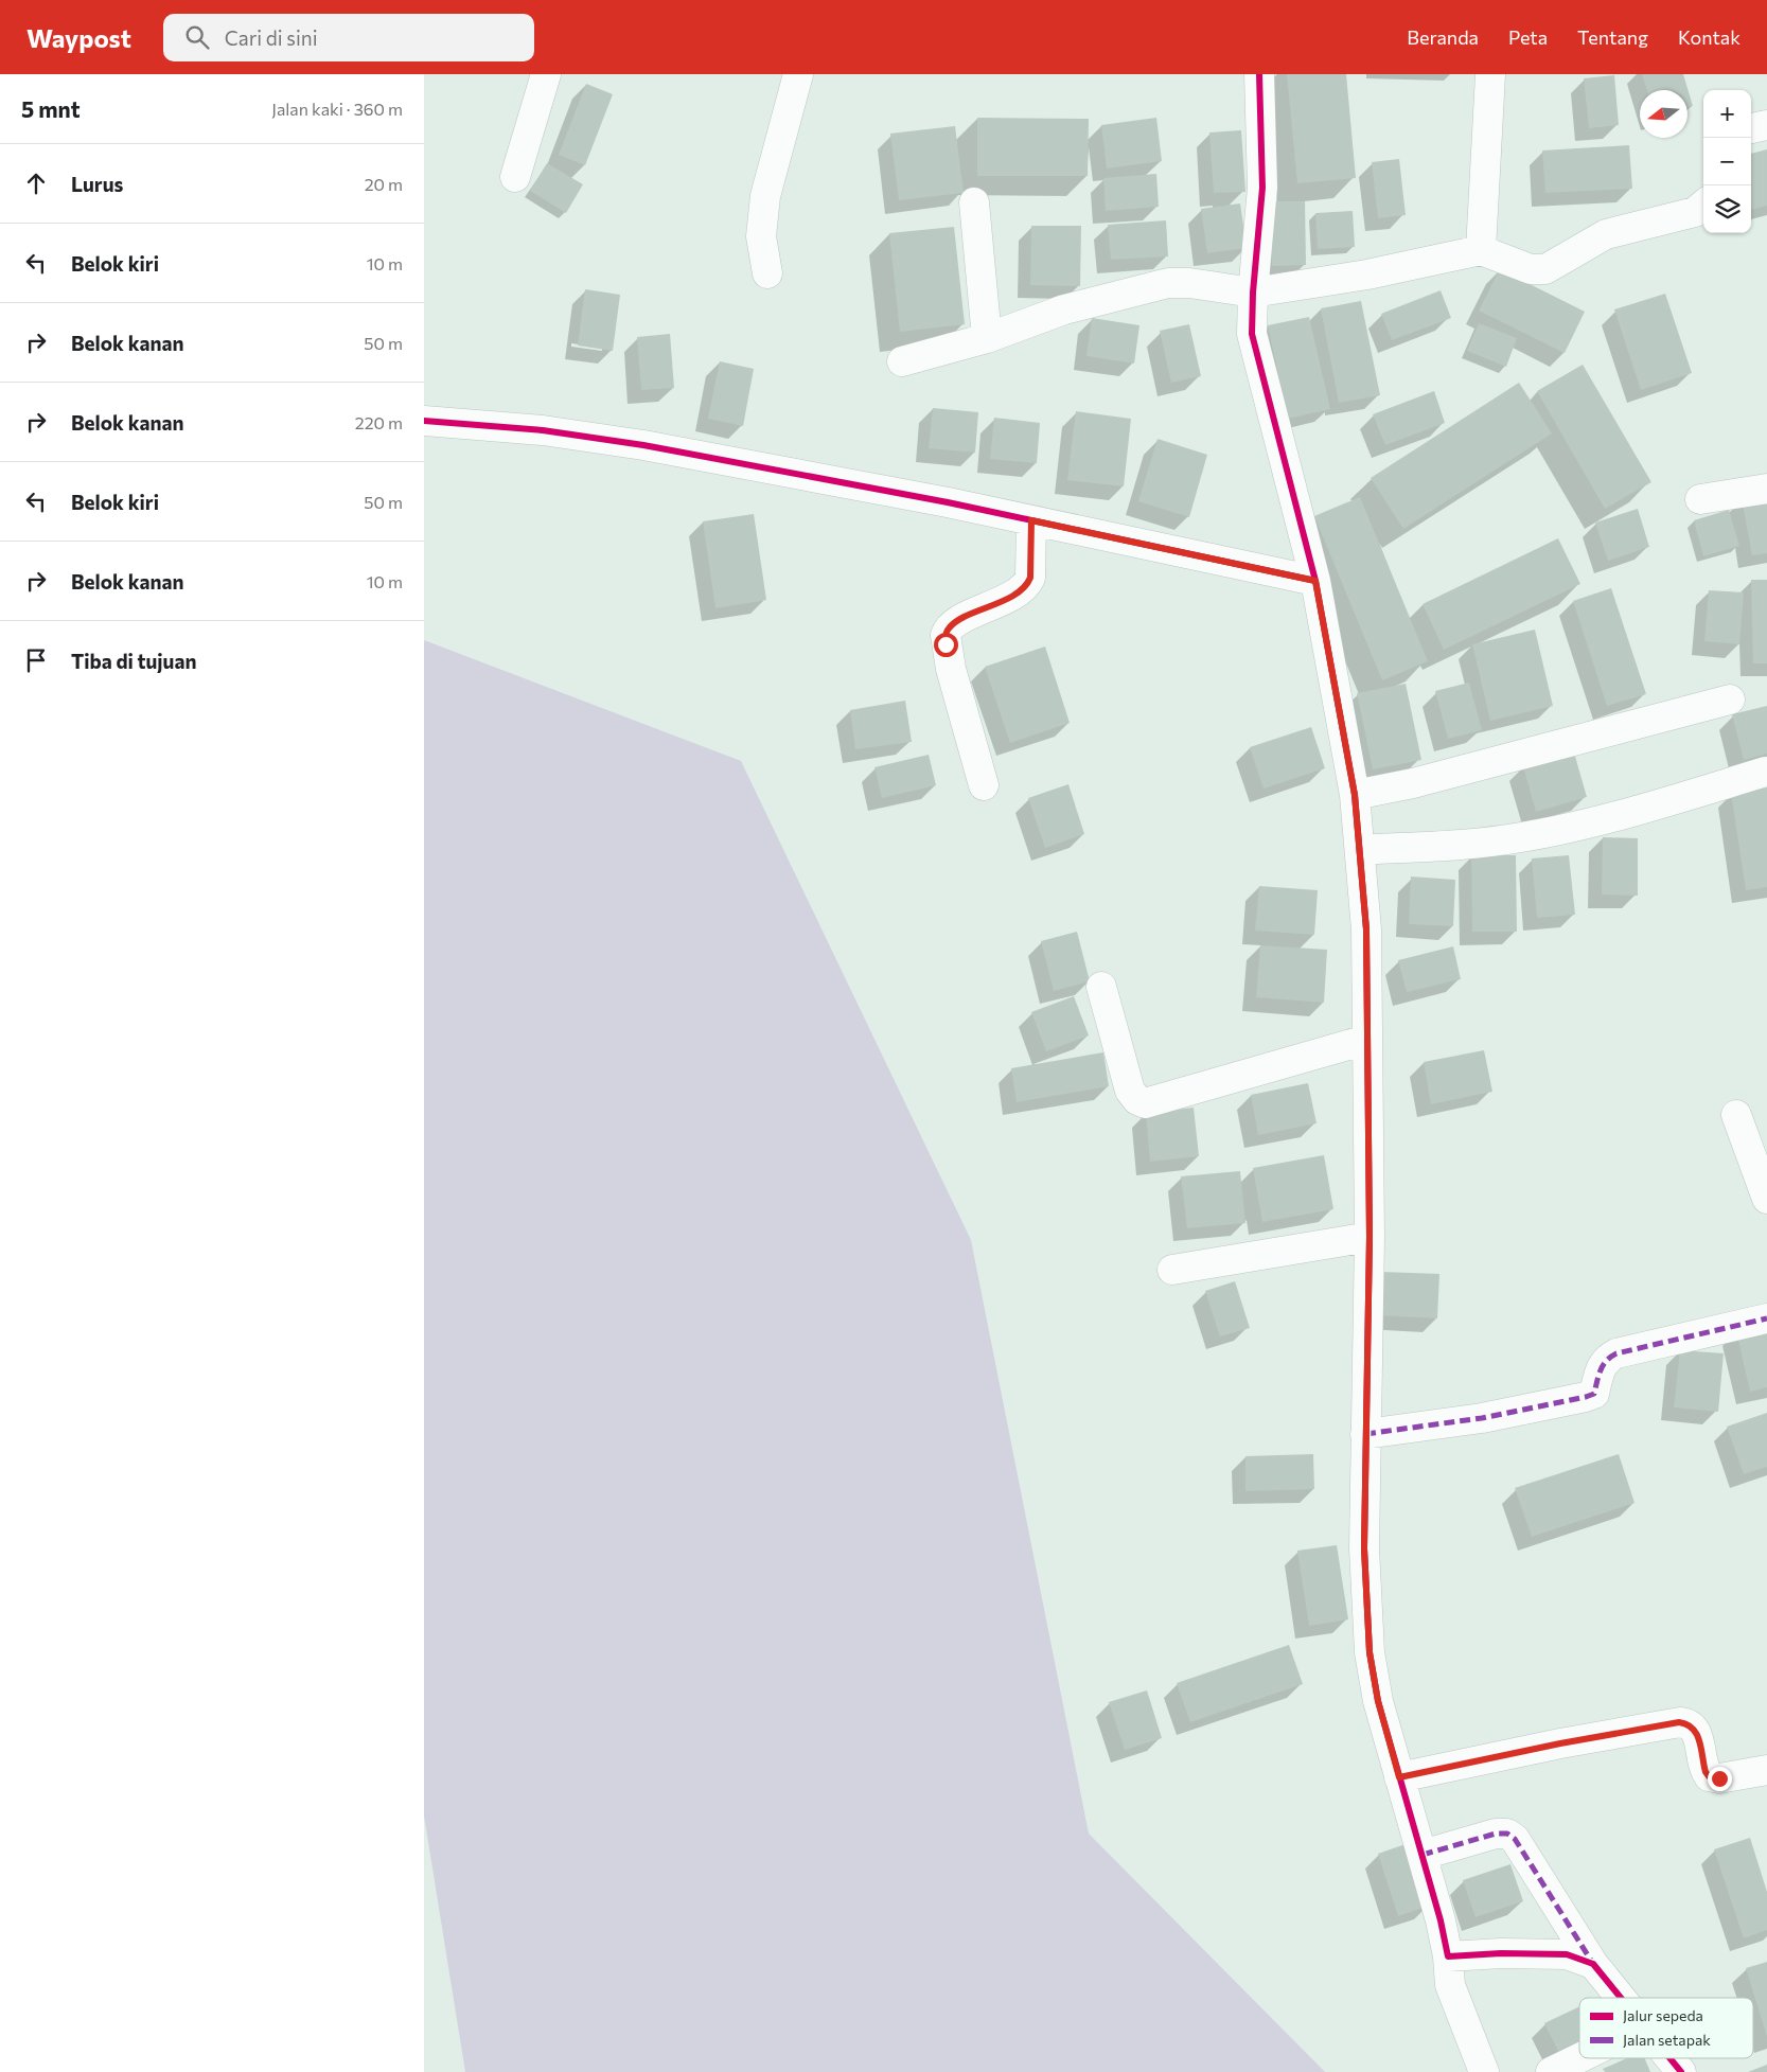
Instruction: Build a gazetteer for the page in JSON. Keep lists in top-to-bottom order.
{
  "legend": ["Jalur sepeda", "Jalan setapak"],
  "north": "left",
  "page": {
    "header": "Waypost",
    "search": "Cari di sini",
    "nav": [
      "Beranda",
      "Peta",
      "Tentang",
      "Kontak"
    ],
    "heading": ["5 mnt", "Jalan kaki · 360 m"],
    "map_buttons": ["+", "−"],
    "list": [
      ["Lurus", "20 m"],
      ["Belok kiri", "10 m"],
      ["Belok kanan", "50 m"],
      ["Belok kanan", "220 m"],
      ["Belok kiri", "50 m"],
      ["Belok kanan", "10 m"],
      "Tiba di tujuan"
    ]
  }
}
